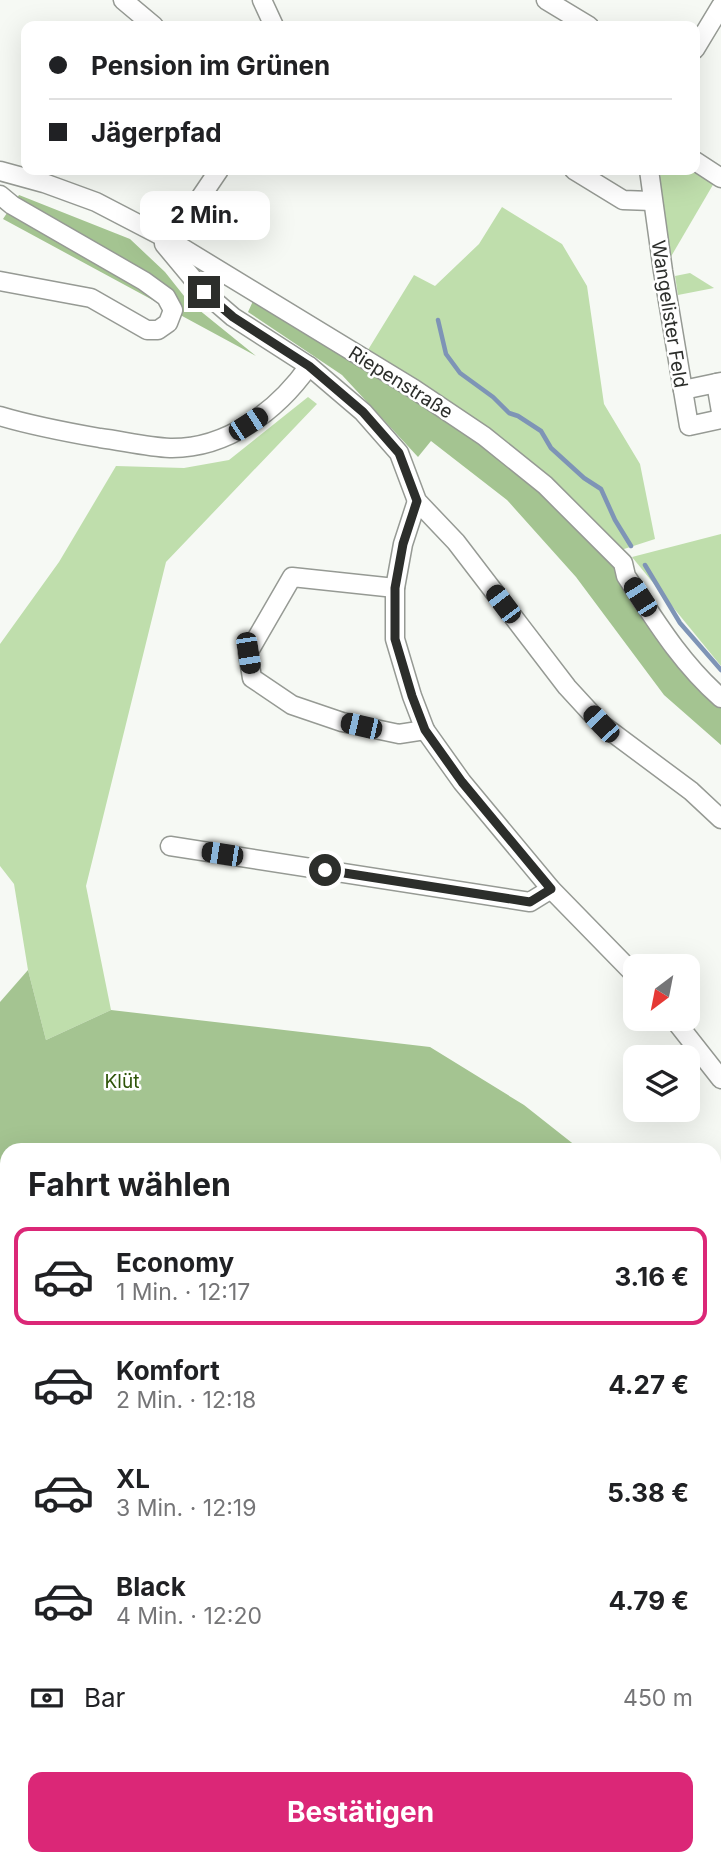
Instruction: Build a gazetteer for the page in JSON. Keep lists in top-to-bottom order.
{
  "streets": {
    "street": ["Wangelister Feld", "Riepenstraße"]
  },
  "parks": ["Klüt"],
  "north": "bottom left",
  "page": {
    "banner": ["Pension im Grünen", "Jägerpfad"],
    "bubble": "2 Min.",
    "heading": "Fahrt wählen",
    "list": [
      {
        "name": "Economy",
        "note": "1 Min. · 12:17",
        "value": "3.16 €"
      },
      {
        "name": "Komfort",
        "note": "2 Min. · 12:18",
        "value": "4.27 €"
      },
      {
        "name": "XL",
        "note": "3 Min. · 12:19",
        "value": "5.38 €"
      },
      {
        "name": "Black",
        "note": "4 Min. · 12:20",
        "value": "4.79 €"
      }
    ],
    "pay": ["Bar", "450 m"],
    "buttons": "Bestätigen"
  }
}
